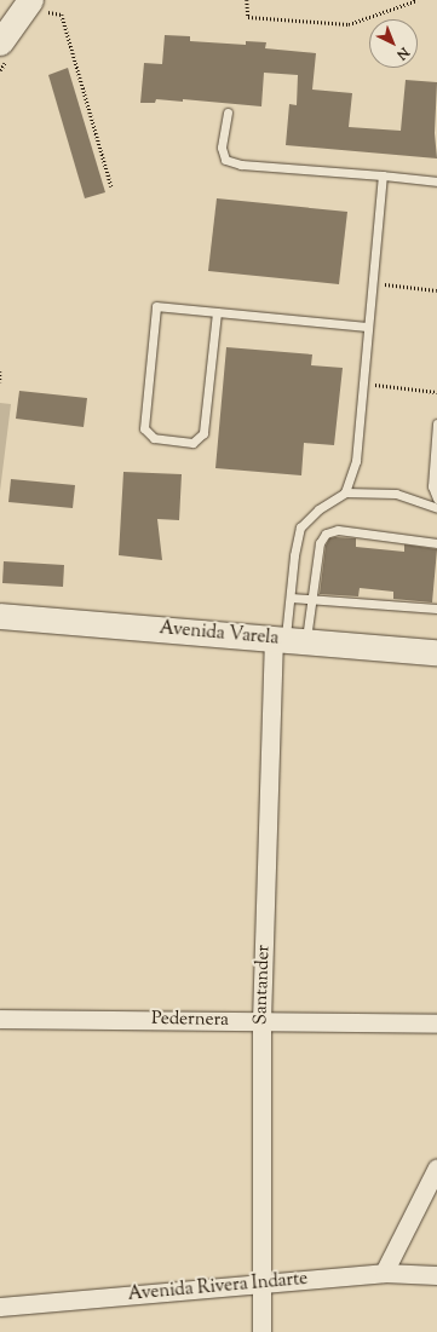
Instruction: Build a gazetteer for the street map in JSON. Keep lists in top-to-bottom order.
{
  "streets": {
    "main road": ["Avenida Varela"],
    "street": ["Santander", "Pedernera", "Avenida Rivera Indarte"]
  },
  "crossings": [
    ["Avenida Varela", "Santander"],
    ["Santander", "Pedernera"],
    ["Santander", "Avenida Rivera Indarte"]
  ],
  "north": "bottom right"
}
